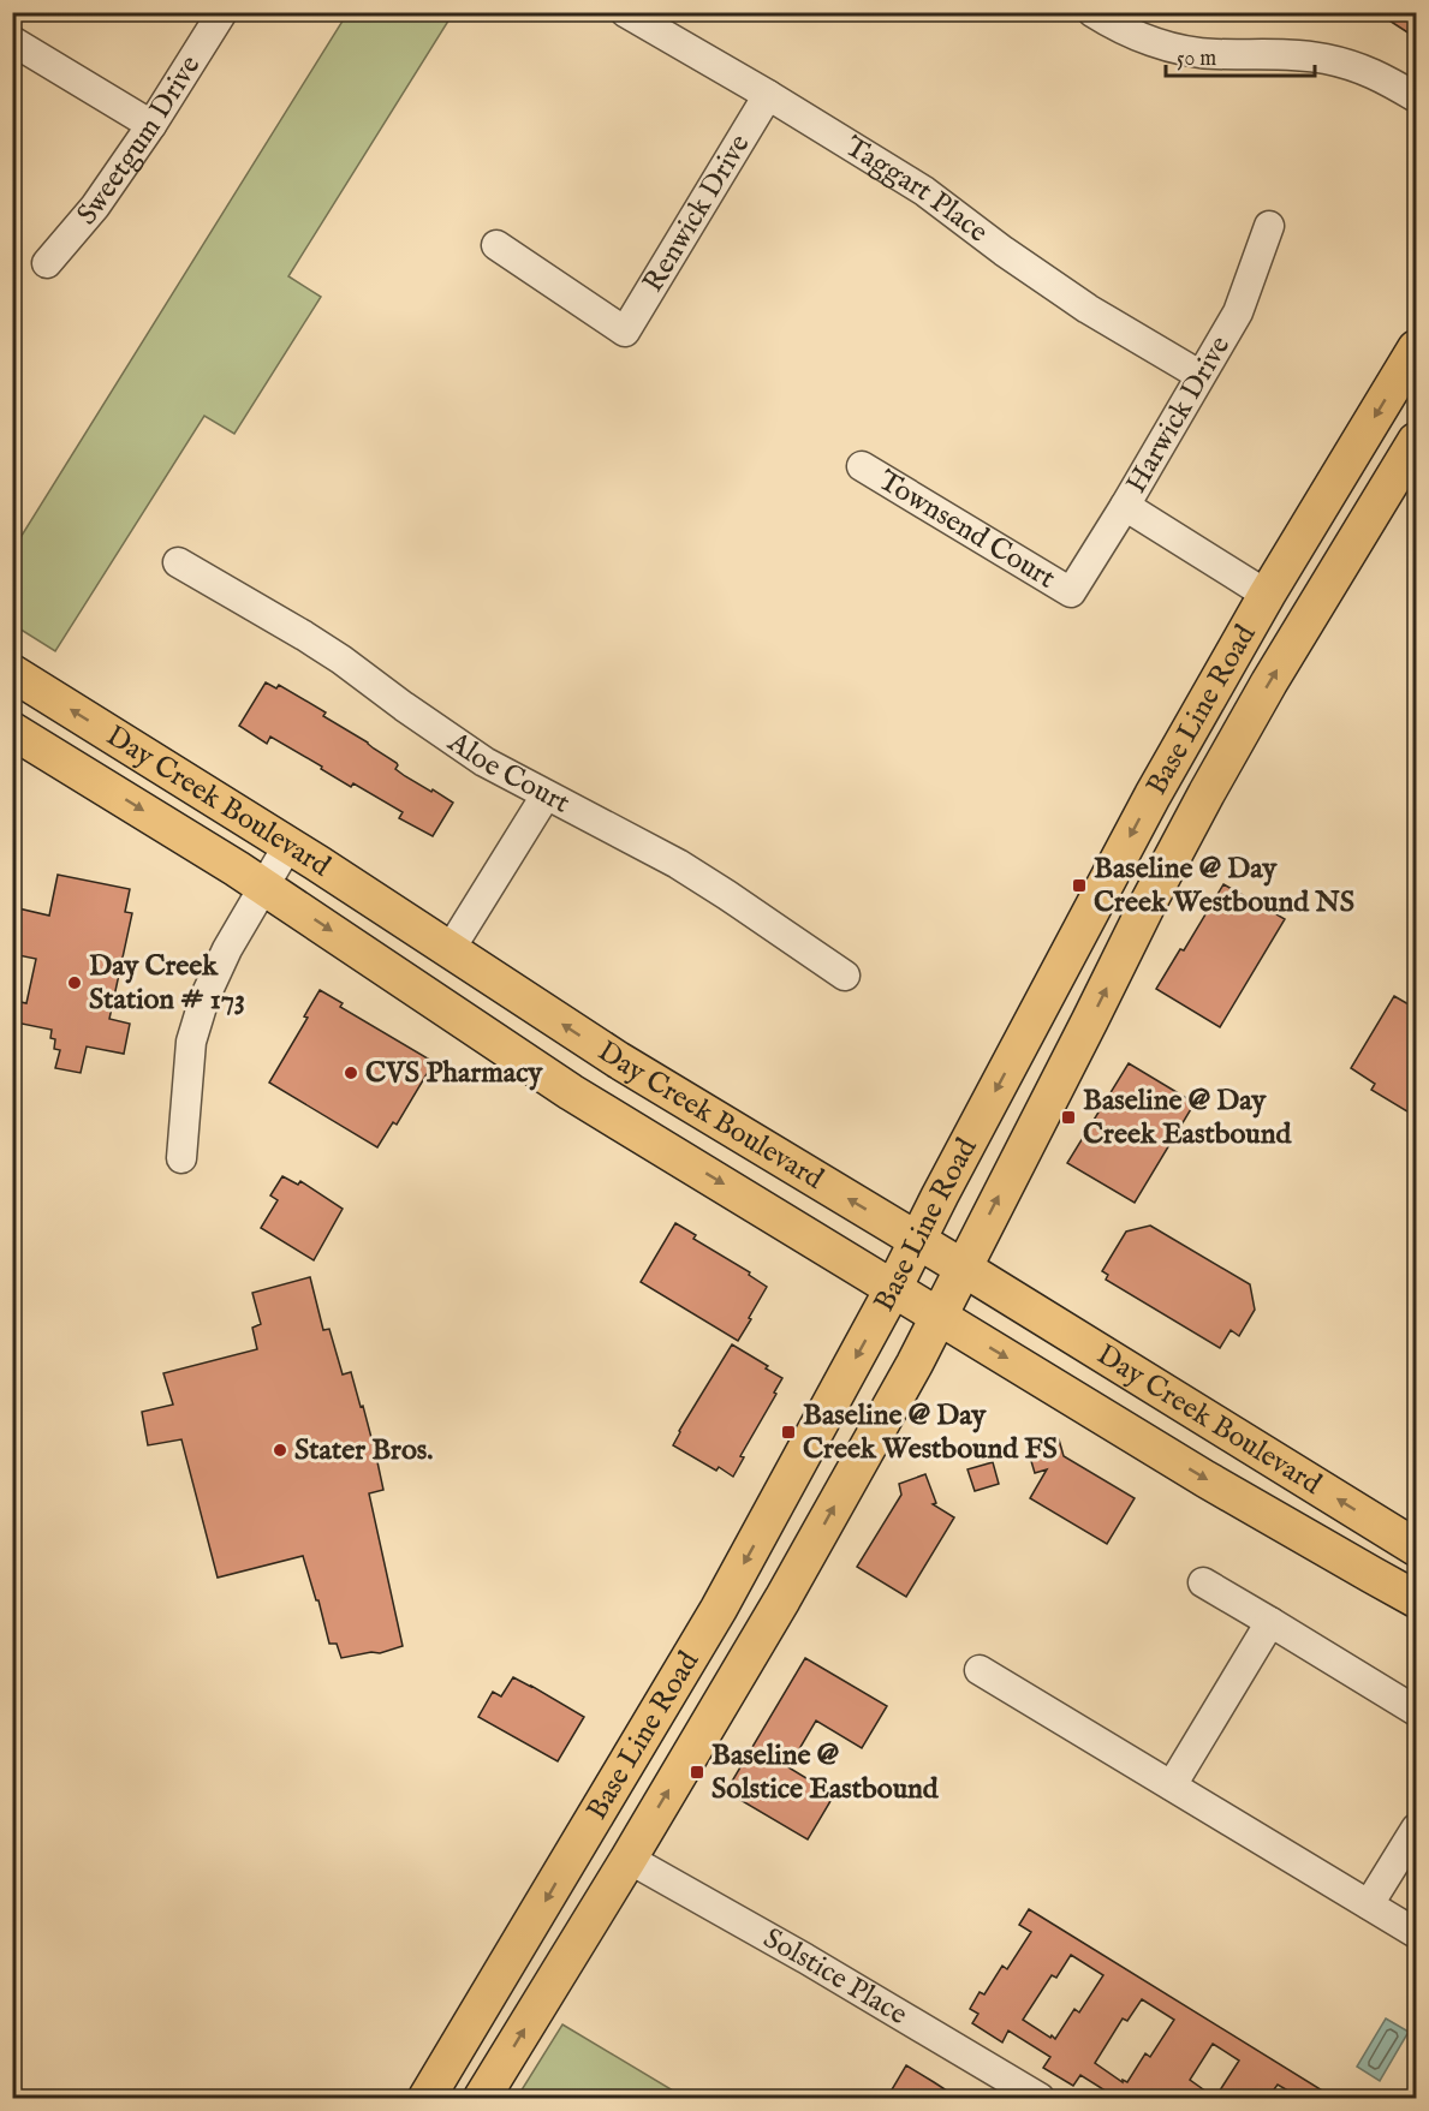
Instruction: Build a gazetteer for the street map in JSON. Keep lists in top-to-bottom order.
{
  "streets": {
    "main road": ["Base Line Road", "Day Creek Boulevard"],
    "street": [
      "Sweetgum Drive",
      "Taggart Place",
      "Renwick Drive",
      "Harwick Drive",
      "Townsend Court",
      "Aloe Court",
      "Solstice Place"
    ]
  },
  "crossings": [
    ["Taggart Place", "Renwick Drive"],
    ["Taggart Place", "Harwick Drive"],
    ["Harwick Drive", "Townsend Court"],
    ["Base Line Road", "Day Creek Boulevard"],
    ["Base Line Road", "Solstice Place"]
  ],
  "places": {
    "transit": [
      "Baseline @ Day Creek Westbound NS",
      "Baseline @ Day Creek Eastbound",
      "Baseline @ Day Creek Westbound FS",
      "Baseline @ Solstice Eastbound"
    ],
    "other": ["Day Creek Station # 173", "CVS Pharmacy", "Stater Bros."]
  },
  "scale_bar": "50 m"
}
